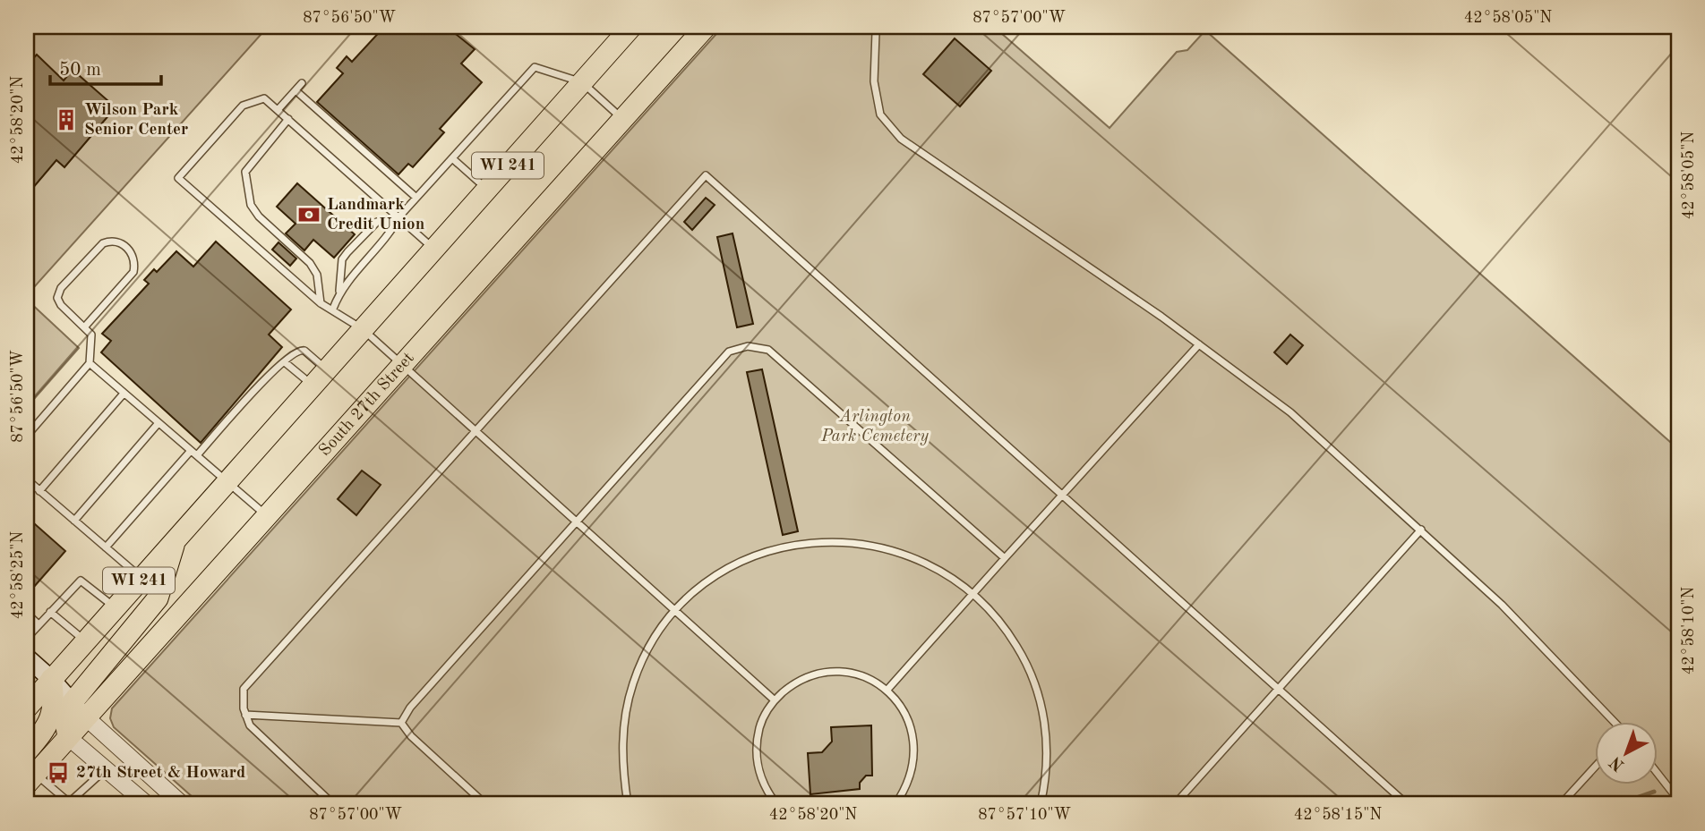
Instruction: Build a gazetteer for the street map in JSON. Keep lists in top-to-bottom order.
{
  "streets": {
    "main road": ["WI 241", "South 27th Street"]
  },
  "parks": ["Arlington Park Cemetery"],
  "places": {
    "building": ["Wilson Park Senior Center"],
    "bank": ["Landmark Credit Union"],
    "bus stop": ["27th Street & Howard"]
  },
  "scale_bar": "50 m",
  "north": "bottom left",
  "coordinates": [
    "87°56'50\"W",
    "87°57'00\"W",
    "42°58'05\"N",
    "42°58'20\"N",
    "42°58'25\"N",
    "42°58'10\"N",
    "87°57'10\"W",
    "42°58'15\"N"
  ]
}
